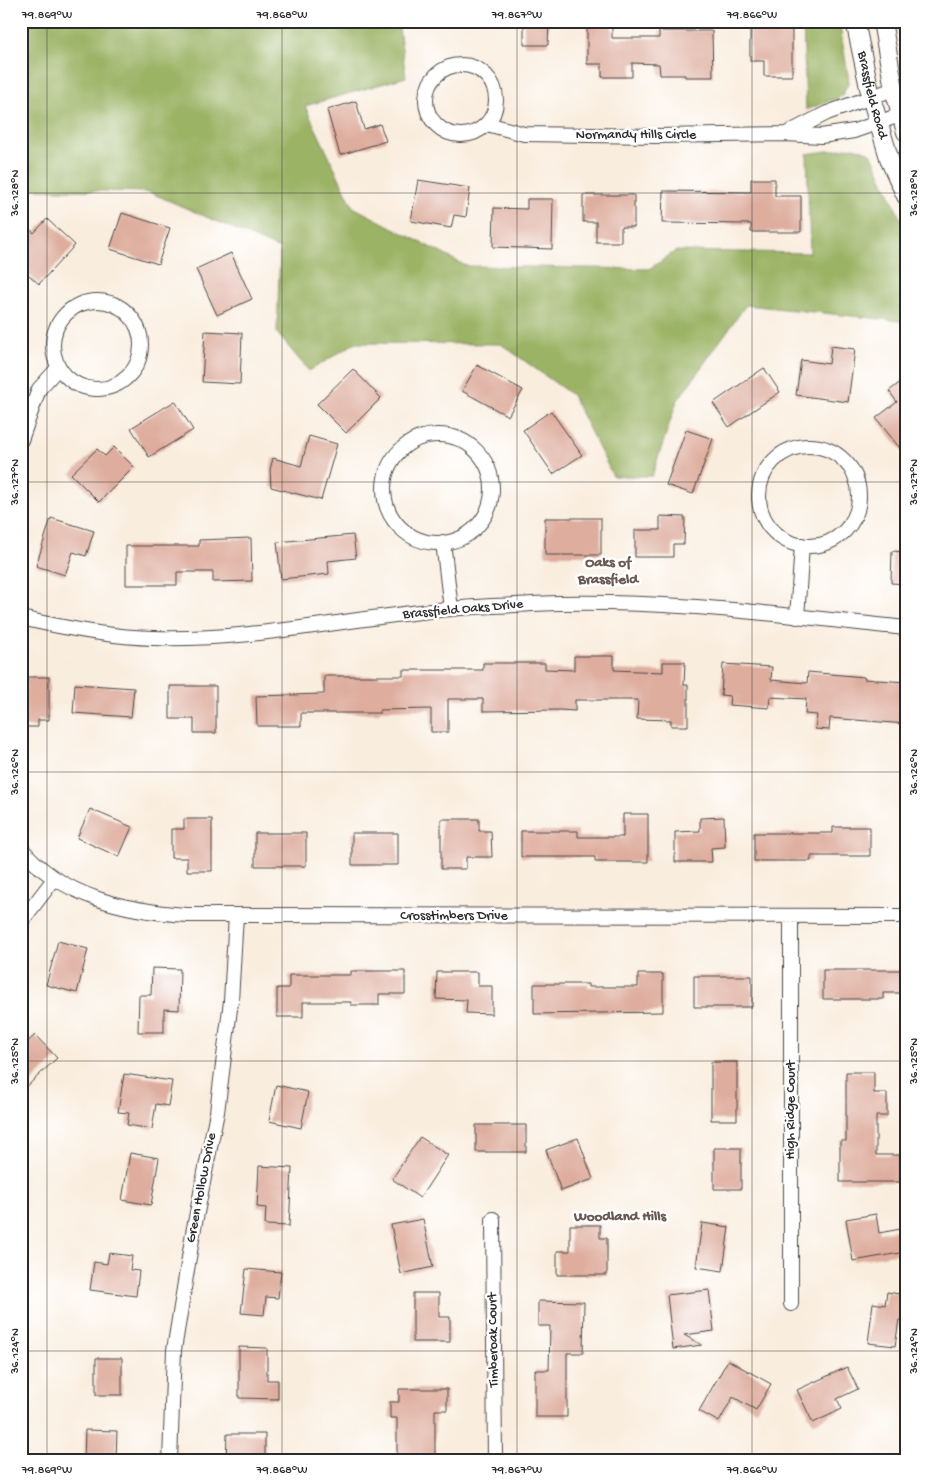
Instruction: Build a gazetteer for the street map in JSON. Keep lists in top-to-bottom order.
{
  "streets": {
    "street": [
      "Brassfield Road",
      "Normandy Hills Circle",
      "Brassfield Oaks Drive",
      "Crosstimbers Drive",
      "High Ridge Court",
      "Green Hollow Drive",
      "Timberoak Court"
    ]
  },
  "crossings": [
    ["Brassfield Road", "Normandy Hills Circle"],
    ["Crosstimbers Drive", "High Ridge Court"],
    ["Crosstimbers Drive", "Green Hollow Drive"]
  ],
  "districts": ["Oaks of Brassfield", "Woodland Hills"],
  "coordinates": [
    "79.869°W",
    "79.868°W",
    "79.867°W",
    "79.866°W",
    "36.128°N",
    "36.127°N",
    "36.126°N",
    "36.125°N",
    "36.124°N"
  ]
}
